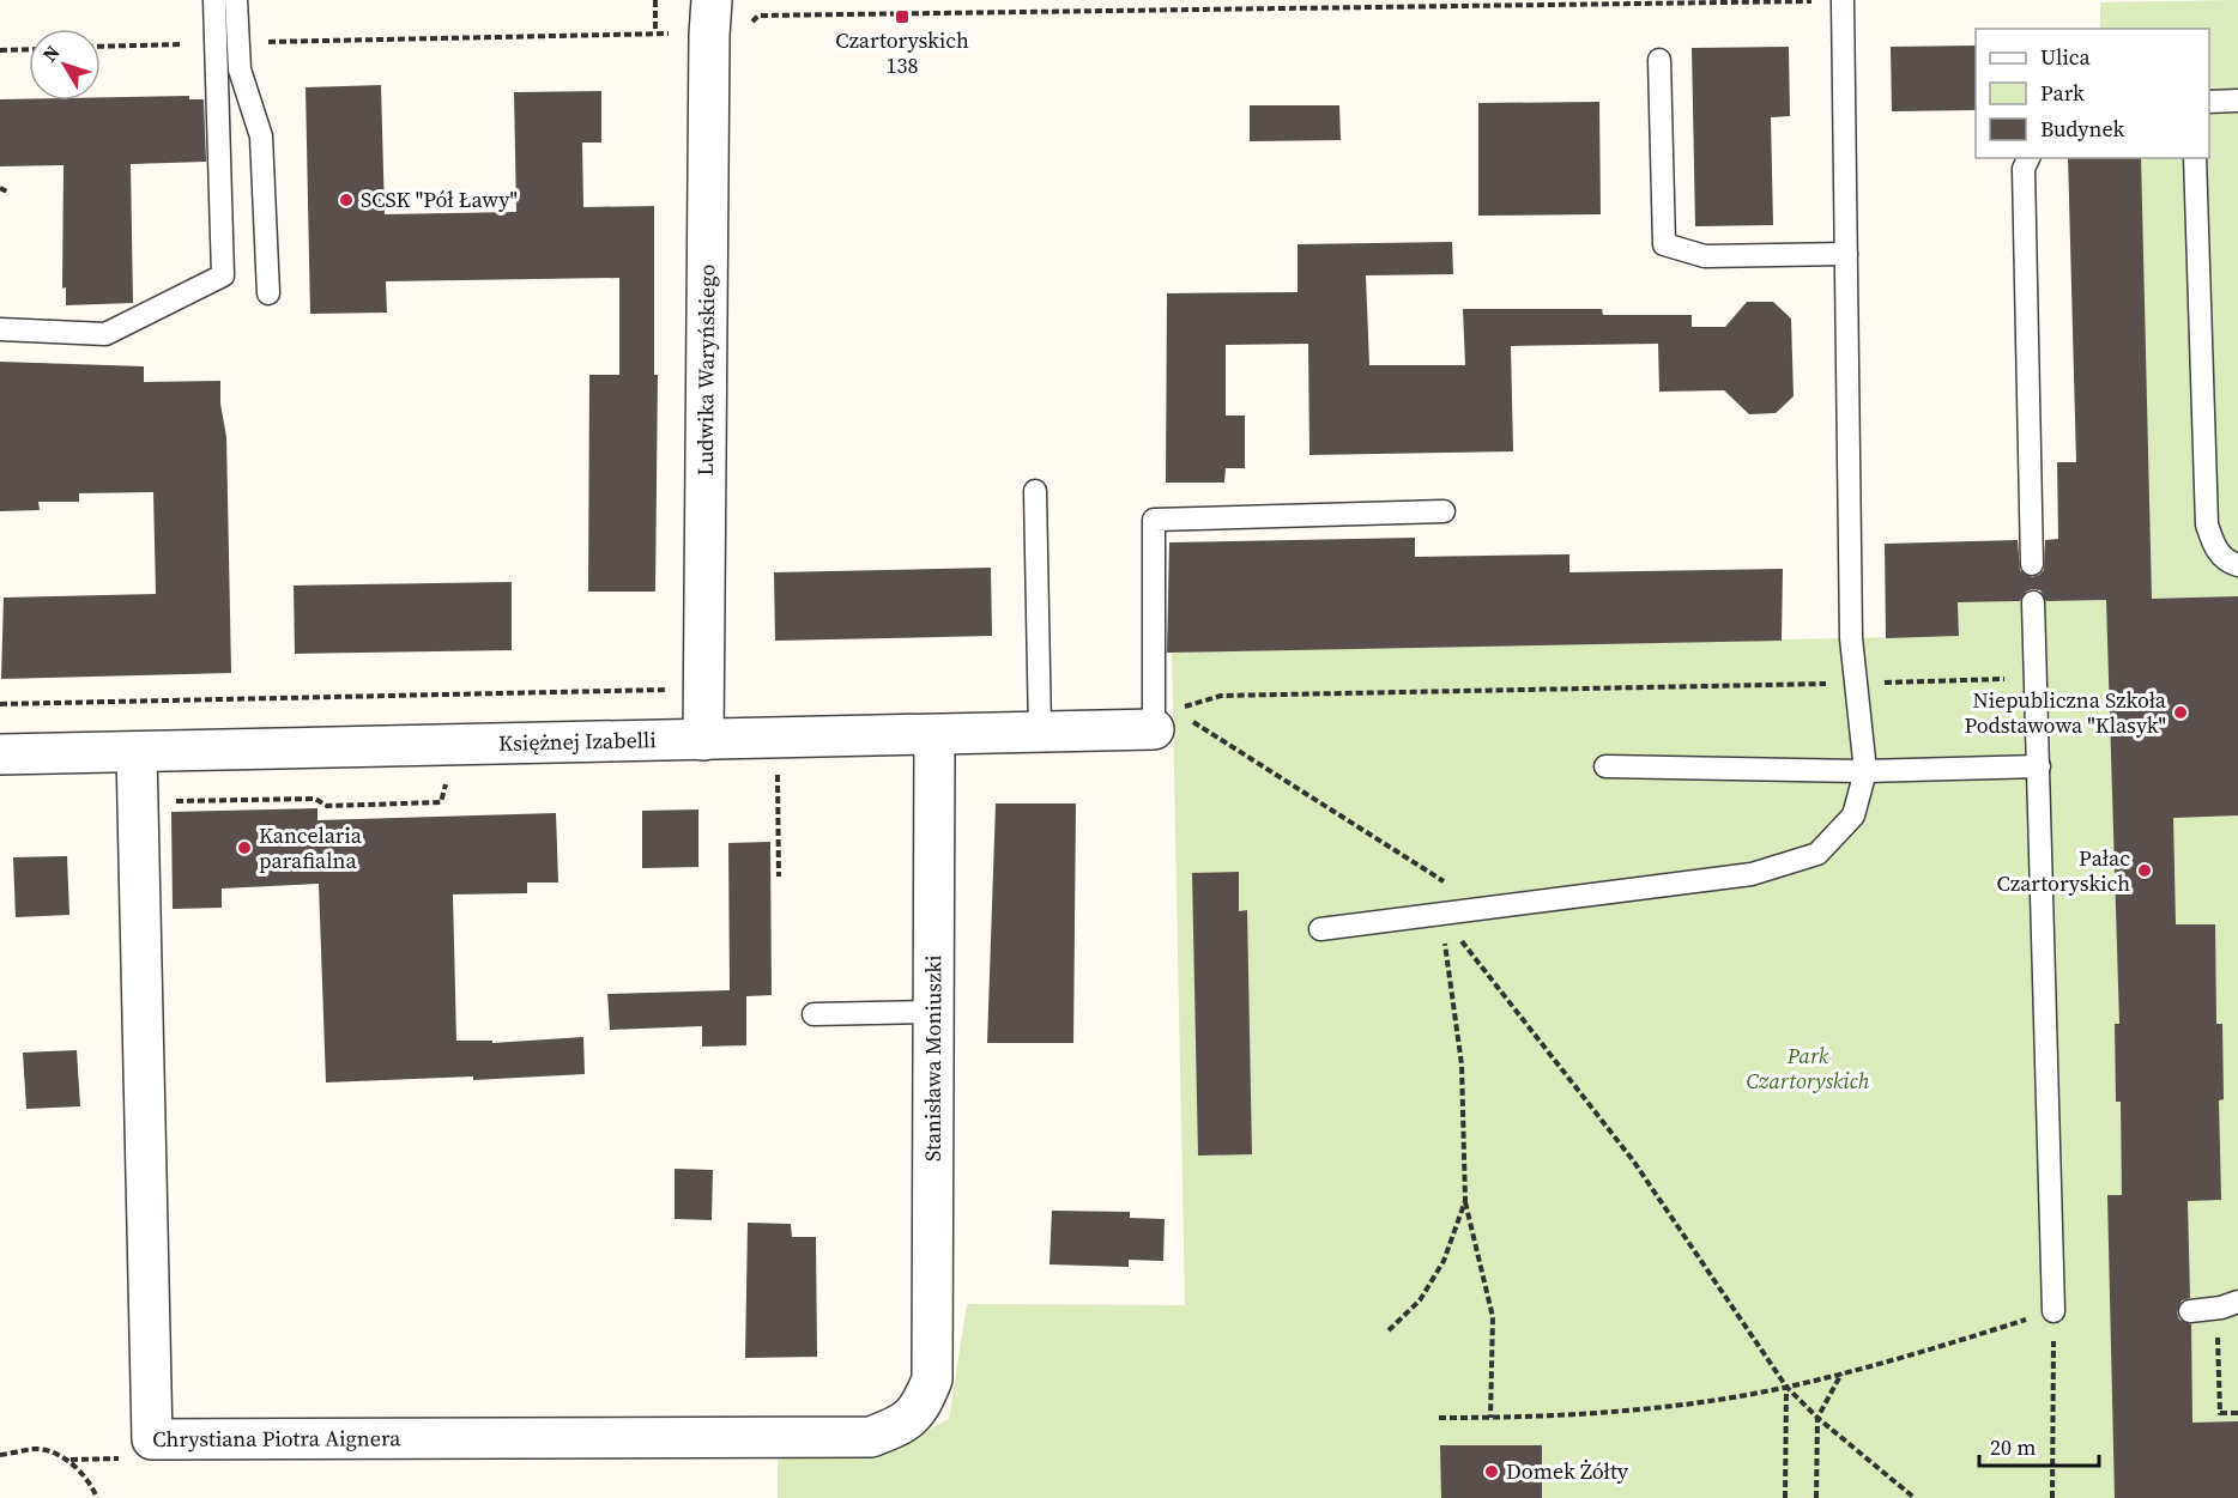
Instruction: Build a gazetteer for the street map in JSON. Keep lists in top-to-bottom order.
{
  "streets": {
    "street": [
      "Ludwika Waryńskiego",
      "Księżnej Izabelli",
      "Stanisława Moniuszki",
      "Chrystiana Piotra Aignera"
    ]
  },
  "crossings": [
    ["Ludwika Waryńskiego", "Księżnej Izabelli"],
    ["Księżnej Izabelli", "Stanisława Moniuszki"],
    ["Księżnej Izabelli", "Chrystiana Piotra Aignera"],
    ["Stanisława Moniuszki", "Chrystiana Piotra Aignera"]
  ],
  "parks": ["Park Czartoryskich"],
  "places": {
    "transit": ["Czartoryskich 138"],
    "other": [
      "SCSK \"Pół Ławy\"",
      "Niepubliczna Szkoła Podstawowa \"Klasyk\"",
      "Kancelaria parafialna",
      "Pałac Czartoryskich",
      "Domek Żółty"
    ]
  },
  "legend": ["Ulica", "Park", "Budynek"],
  "scale_bar": "20 m",
  "north": "top left"
}
